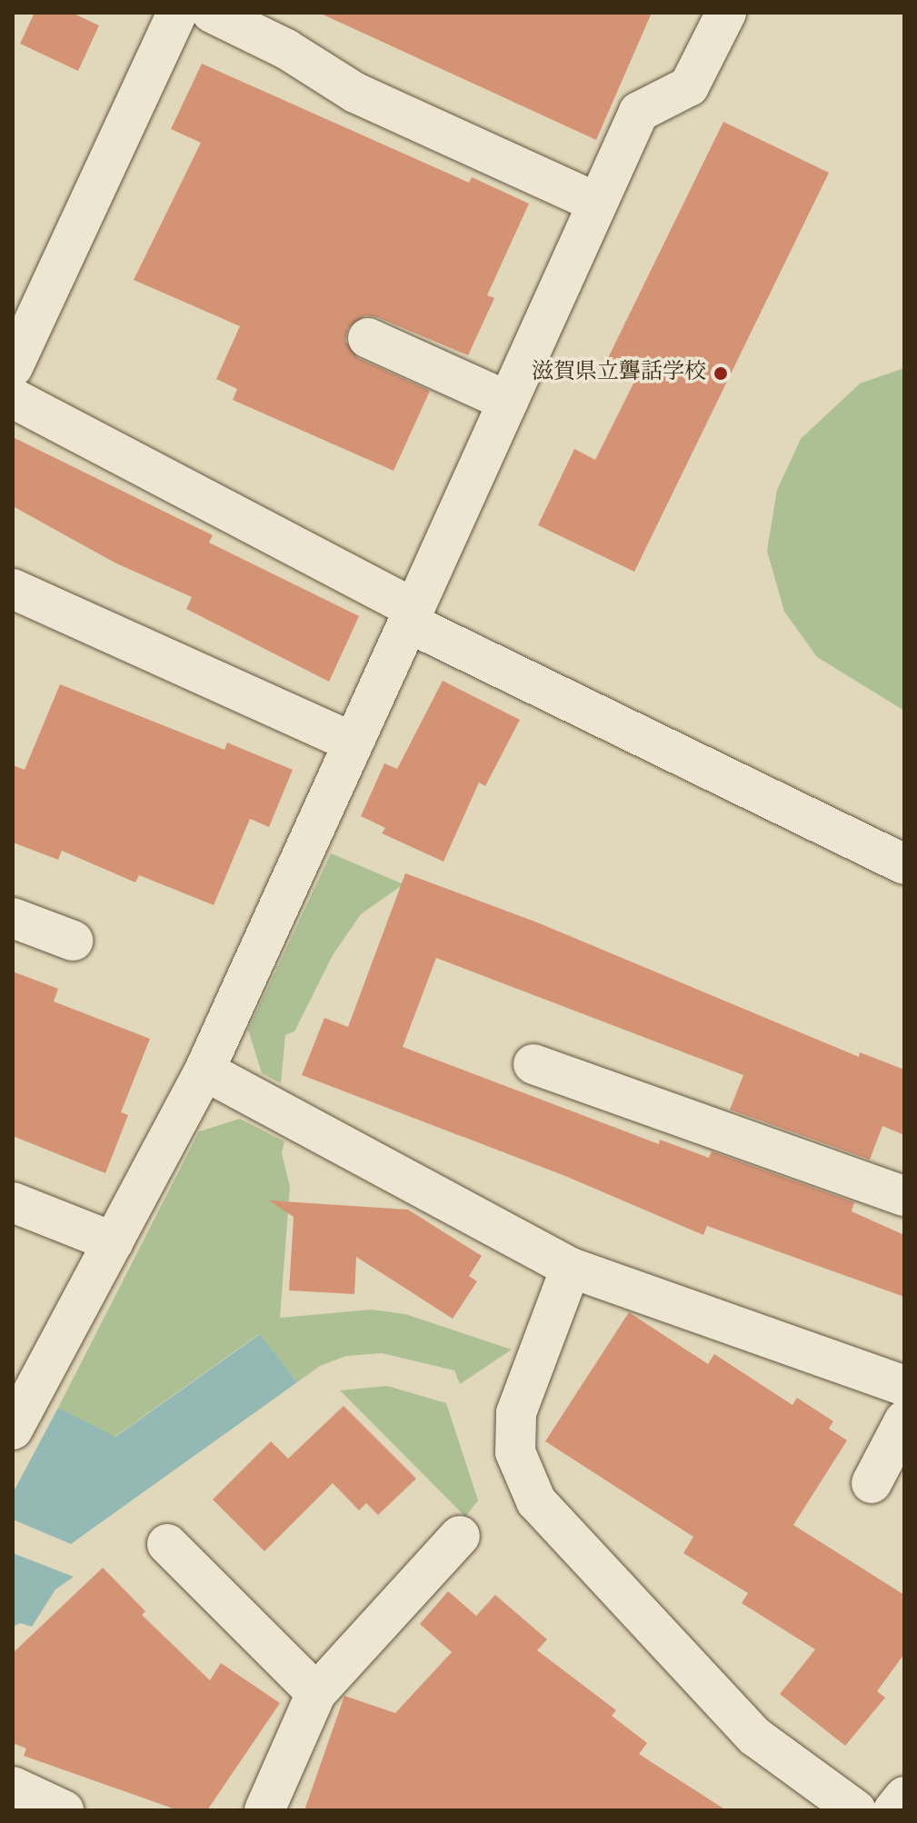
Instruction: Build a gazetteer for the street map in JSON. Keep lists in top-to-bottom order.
{
  "places": ["滋賀県立聾話学校"]
}
